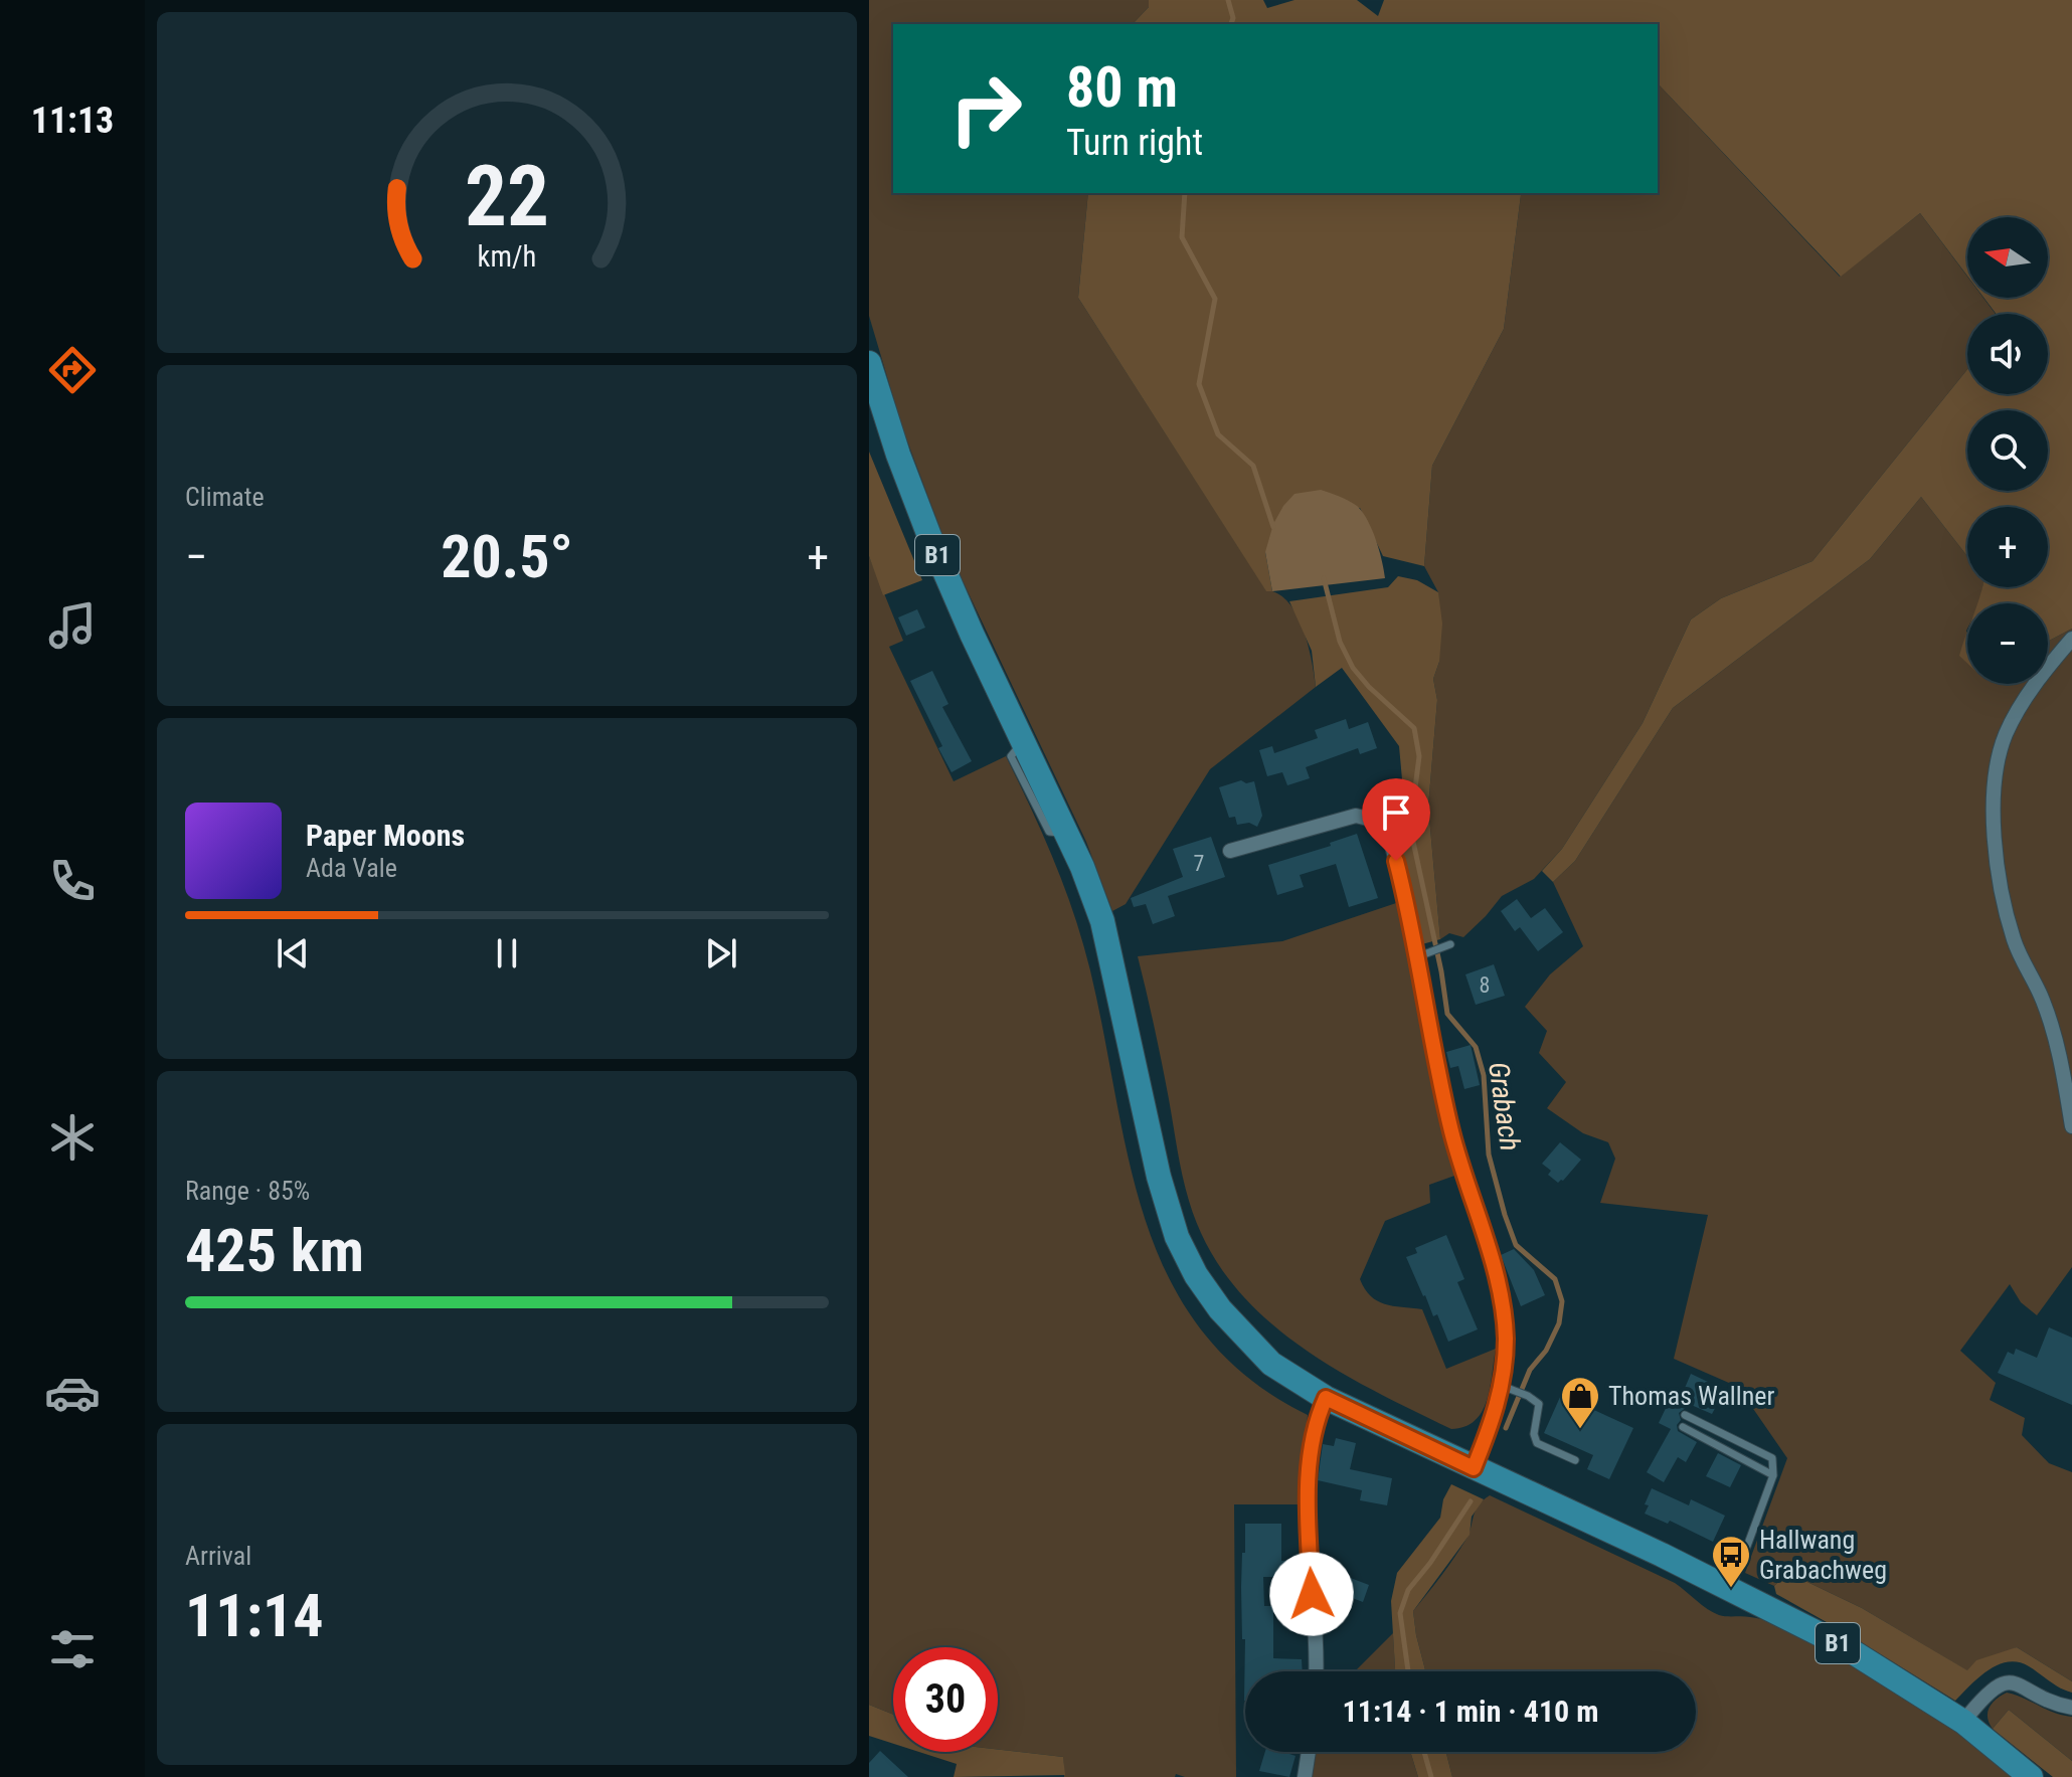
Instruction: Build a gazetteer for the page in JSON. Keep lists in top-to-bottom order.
{
  "streets": {
    "main road": ["B1"]
  },
  "water": ["Grabach"],
  "places": {
    "shop": ["Thomas Wallner"],
    "bus stop": ["Hallwang Grabachweg"]
  },
  "house_numbers": ["7", "8"],
  "north": "left",
  "page": {
    "tabs": "11:13",
    "turn": ["80 m", "Turn right"],
    "map_buttons": ["+", "−"],
    "tile": [
      "Climate",
      ["Range · 85%", "425 km"],
      ["Arrival", "11:14"]
    ],
    "heat": ["−", "20.5°", "+"],
    "song": ["Paper Moons", "Ada Vale"],
    "limit": "30",
    "trip": "11:14 · 1 min · 410 m",
    "gauge": ["22", "km/h"]
  }
}
